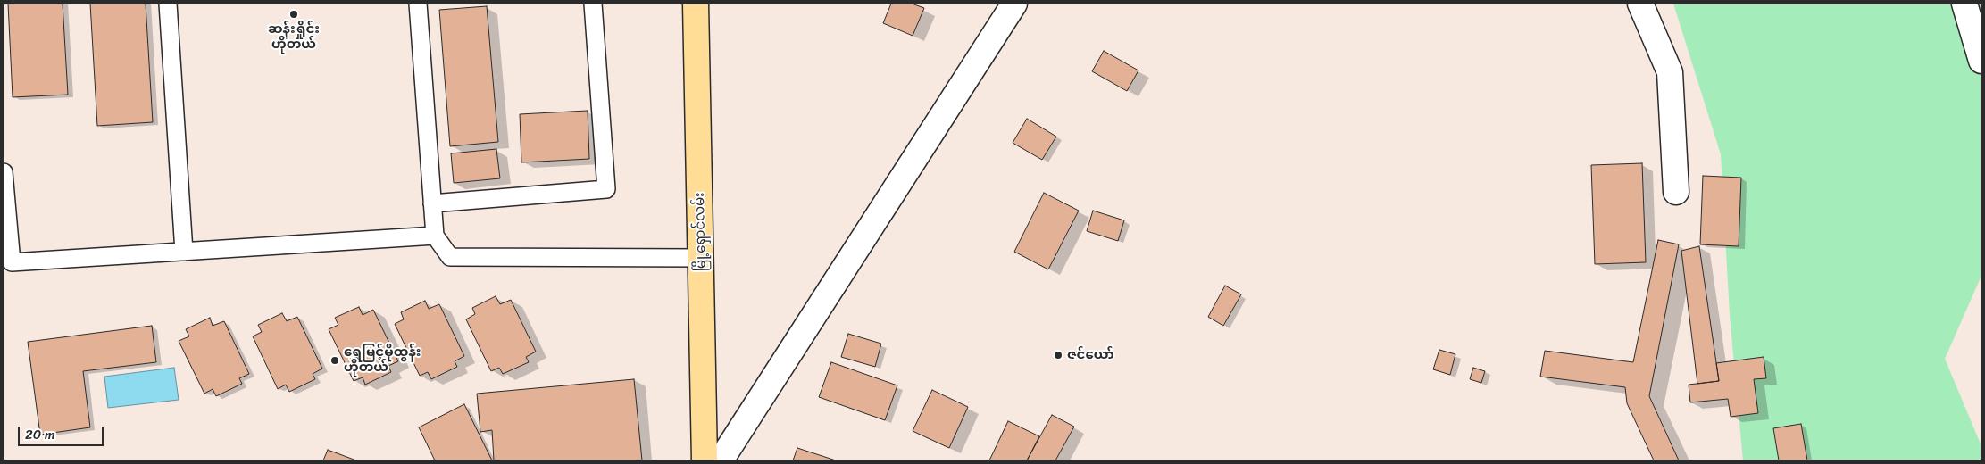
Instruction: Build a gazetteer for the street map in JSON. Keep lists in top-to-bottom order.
{
  "streets": {
    "highway": ["မြို့ရှောင်လမ်း"]
  },
  "places": ["ဆန်းရှိုင်း ဟိုတယ်", "ဇင်ယော်", "ရွှေမြင့်မိုထွန်း ဟိုတယ်"],
  "scale_bar": "20 m"
}
